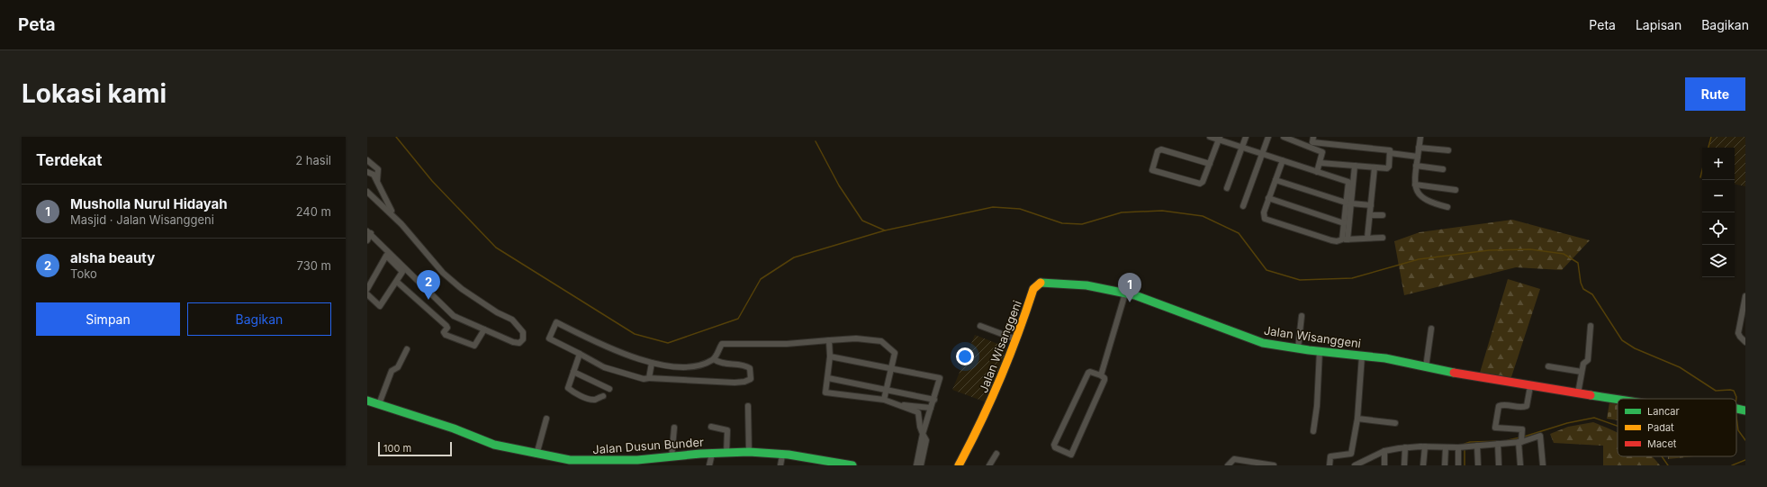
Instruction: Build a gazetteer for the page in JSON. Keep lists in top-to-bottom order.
{
  "streets": {
    "street": ["Jalan Wisanggeni", "Jalan Dusun Bunder"]
  },
  "legend": ["Lancar", "Padat", "Macet"],
  "scale_bar": "100 m",
  "page": {
    "header": "Peta",
    "nav": ["Peta", "Lapisan", "Bagikan"],
    "buttons": [
      "Rute",
      ["Simpan", "Bagikan"]
    ],
    "title": "Lokasi kami",
    "heading": ["Terdekat", "2 hasil"],
    "map_buttons": ["+", "−"],
    "list": [
      {
        "mark": "1",
        "name": "Musholla Nurul Hidayah",
        "note": "Masjid · Jalan Wisanggeni",
        "value": "240 m"
      },
      {
        "mark": "2",
        "name": "alsha beauty",
        "note": "Toko",
        "value": "730 m"
      }
    ],
    "pins": ["2", "1"],
    "scale": "100 m"
  }
}
